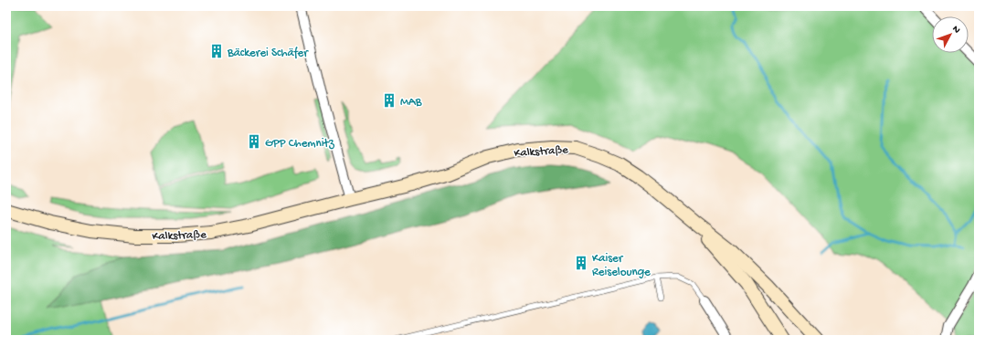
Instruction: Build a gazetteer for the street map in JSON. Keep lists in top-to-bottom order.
{
  "streets": {
    "main road": ["Kalkstraße"]
  },
  "places": {
    "building": [
      "Bäckerei Schäfer",
      "MAB",
      "GPP Chemnitz",
      "Kaiser Reiselounge"
    ]
  },
  "north": "top right"
}
